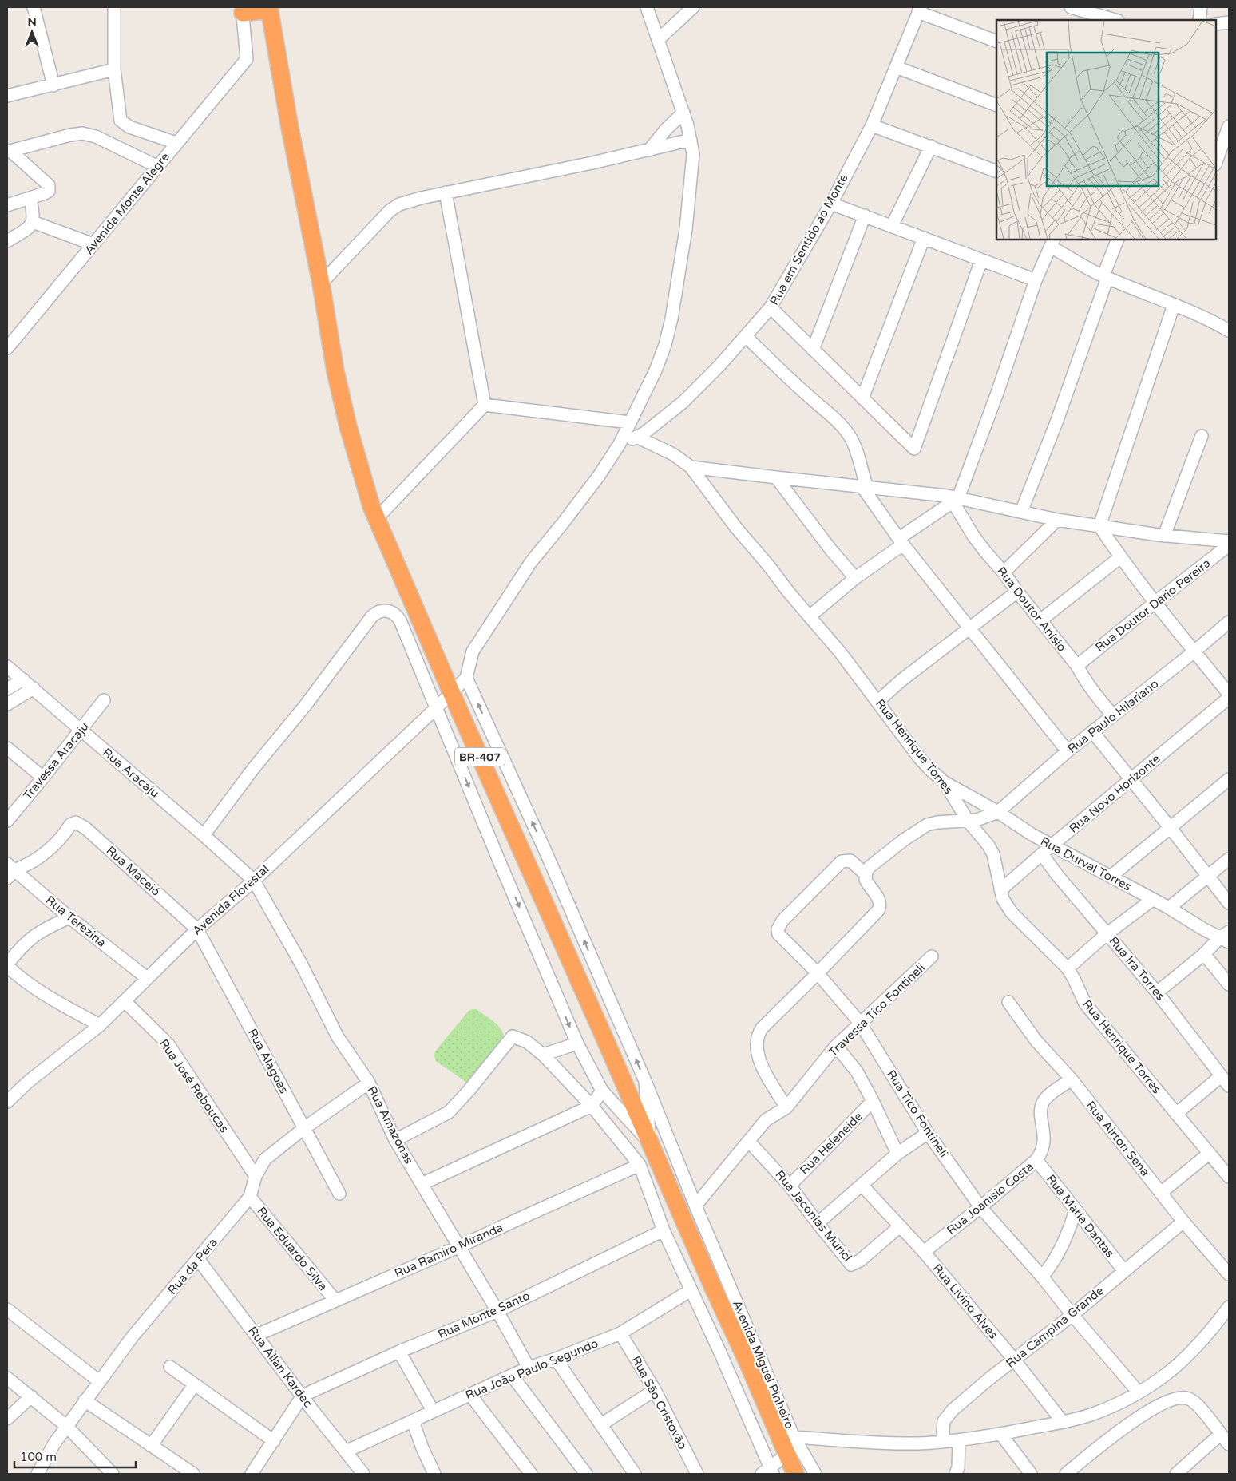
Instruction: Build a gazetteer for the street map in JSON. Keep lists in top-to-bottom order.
{
  "streets": {
    "highway": ["BR-407"],
    "street": [
      "Avenida Monte Alegre",
      "Rua em Sentido ao Monte",
      "Rua Doutor Dario Pereira",
      "Rua Doutor Anísio",
      "Rua Paulo Hilariano",
      "Rua Henrique Torres",
      "Travessa Aracaju",
      "Rua Aracaju",
      "Rua Novo Horizonte",
      "Rua Durval Torres",
      "Rua Maceió",
      "Avenida Florestal",
      "Rua Terezina",
      "Rua Ira Torres",
      "Travessa Tico Fontineli",
      "Rua Alagoas",
      "Rua José Reboucas",
      "Rua Tico Fontineli",
      "Rua Amazonas",
      "Rua Airton Sena",
      "Rua Heleneide",
      "Rua Joanisio Costa",
      "Rua Jaconias Murici",
      "Rua Maria Dantas",
      "Rua Eduardo Silva",
      "Rua Ramiro Miranda",
      "Rua da Pera",
      "Rua Livino Alves",
      "Rua Monte Santo",
      "Rua Campina Grande",
      "Avenida Miguel Pinheiro",
      "Rua Allan Kardec",
      "Rua João Paulo Segundo",
      "Rua São Cristovão"
    ]
  },
  "crossings": [
    ["Rua em Sentido ao Monte", "Rua Henrique Torres"],
    ["Rua Doutor Dario Pereira", "Rua Doutor Anísio"],
    ["Rua Doutor Anísio", "Rua Paulo Hilariano"],
    ["Rua Paulo Hilariano", "Rua Durval Torres"],
    ["Rua Henrique Torres", "Rua Novo Horizonte"],
    ["Rua Henrique Torres", "Rua Durval Torres"],
    ["BR-407", "Avenida Florestal"],
    ["BR-407", "Avenida Miguel Pinheiro"],
    ["Travessa Aracaju", "Rua Aracaju"],
    ["Rua Aracaju", "Avenida Florestal"],
    ["Rua Aracaju", "Rua Amazonas"],
    ["Rua Novo Horizonte", "Rua Durval Torres"],
    ["Rua Novo Horizonte", "Rua Ira Torres"],
    ["Rua Maceió", "Avenida Florestal"],
    ["Rua Maceió", "Rua Terezina"],
    ["Rua Maceió", "Rua Alagoas"],
    ["Avenida Florestal", "Rua Terezina"],
    ["Avenida Florestal", "Rua Alagoas"],
    ["Avenida Florestal", "Rua José Reboucas"],
    ["Avenida Florestal", "Rua Amazonas"],
    ["Avenida Florestal", "Avenida Miguel Pinheiro"],
    ["Travessa Tico Fontineli", "Rua Tico Fontineli"],
    ["Travessa Tico Fontineli", "Rua Jaconias Murici"],
    ["Travessa Tico Fontineli", "Avenida Miguel Pinheiro"],
    ["Rua Alagoas", "Rua da Pera"],
    ["Rua José Reboucas", "Rua da Pera"],
    ["Rua Tico Fontineli", "Rua Joanisio Costa"],
    ["Rua Tico Fontineli", "Rua Campina Grande"],
    ["Rua Tico Fontineli", "Avenida Miguel Pinheiro"],
    ["Rua Amazonas", "Rua Ramiro Miranda"],
    ["Rua Amazonas", "Rua da Pera"],
    ["Rua Amazonas", "Rua Monte Santo"],
    ["Rua Amazonas", "Rua João Paulo Segundo"],
    ["Rua Airton Sena", "Rua Joanisio Costa"],
    ["Rua Airton Sena", "Rua Campina Grande"],
    ["Rua Heleneide", "Rua Jaconias Murici"],
    ["Rua Joanisio Costa", "Rua Maria Dantas"],
    ["Rua Joanisio Costa", "Rua Livino Alves"],
    ["Rua Jaconias Murici", "Rua Livino Alves"],
    ["Rua Maria Dantas", "Rua Campina Grande"],
    ["Rua Eduardo Silva", "Rua Ramiro Miranda"],
    ["Rua Eduardo Silva", "Rua da Pera"],
    ["Rua Ramiro Miranda", "Rua Allan Kardec"],
    ["Rua da Pera", "Rua Allan Kardec"],
    ["Rua Livino Alves", "Rua Campina Grande"],
    ["Rua Livino Alves", "Avenida Miguel Pinheiro"],
    ["Rua Monte Santo", "Rua Allan Kardec"],
    ["Rua Campina Grande", "Avenida Miguel Pinheiro"],
    ["Rua Allan Kardec", "Rua João Paulo Segundo"],
    ["Rua João Paulo Segundo", "Rua São Cristovão"]
  ],
  "scale_bar": "100 m",
  "north": "top"
}
